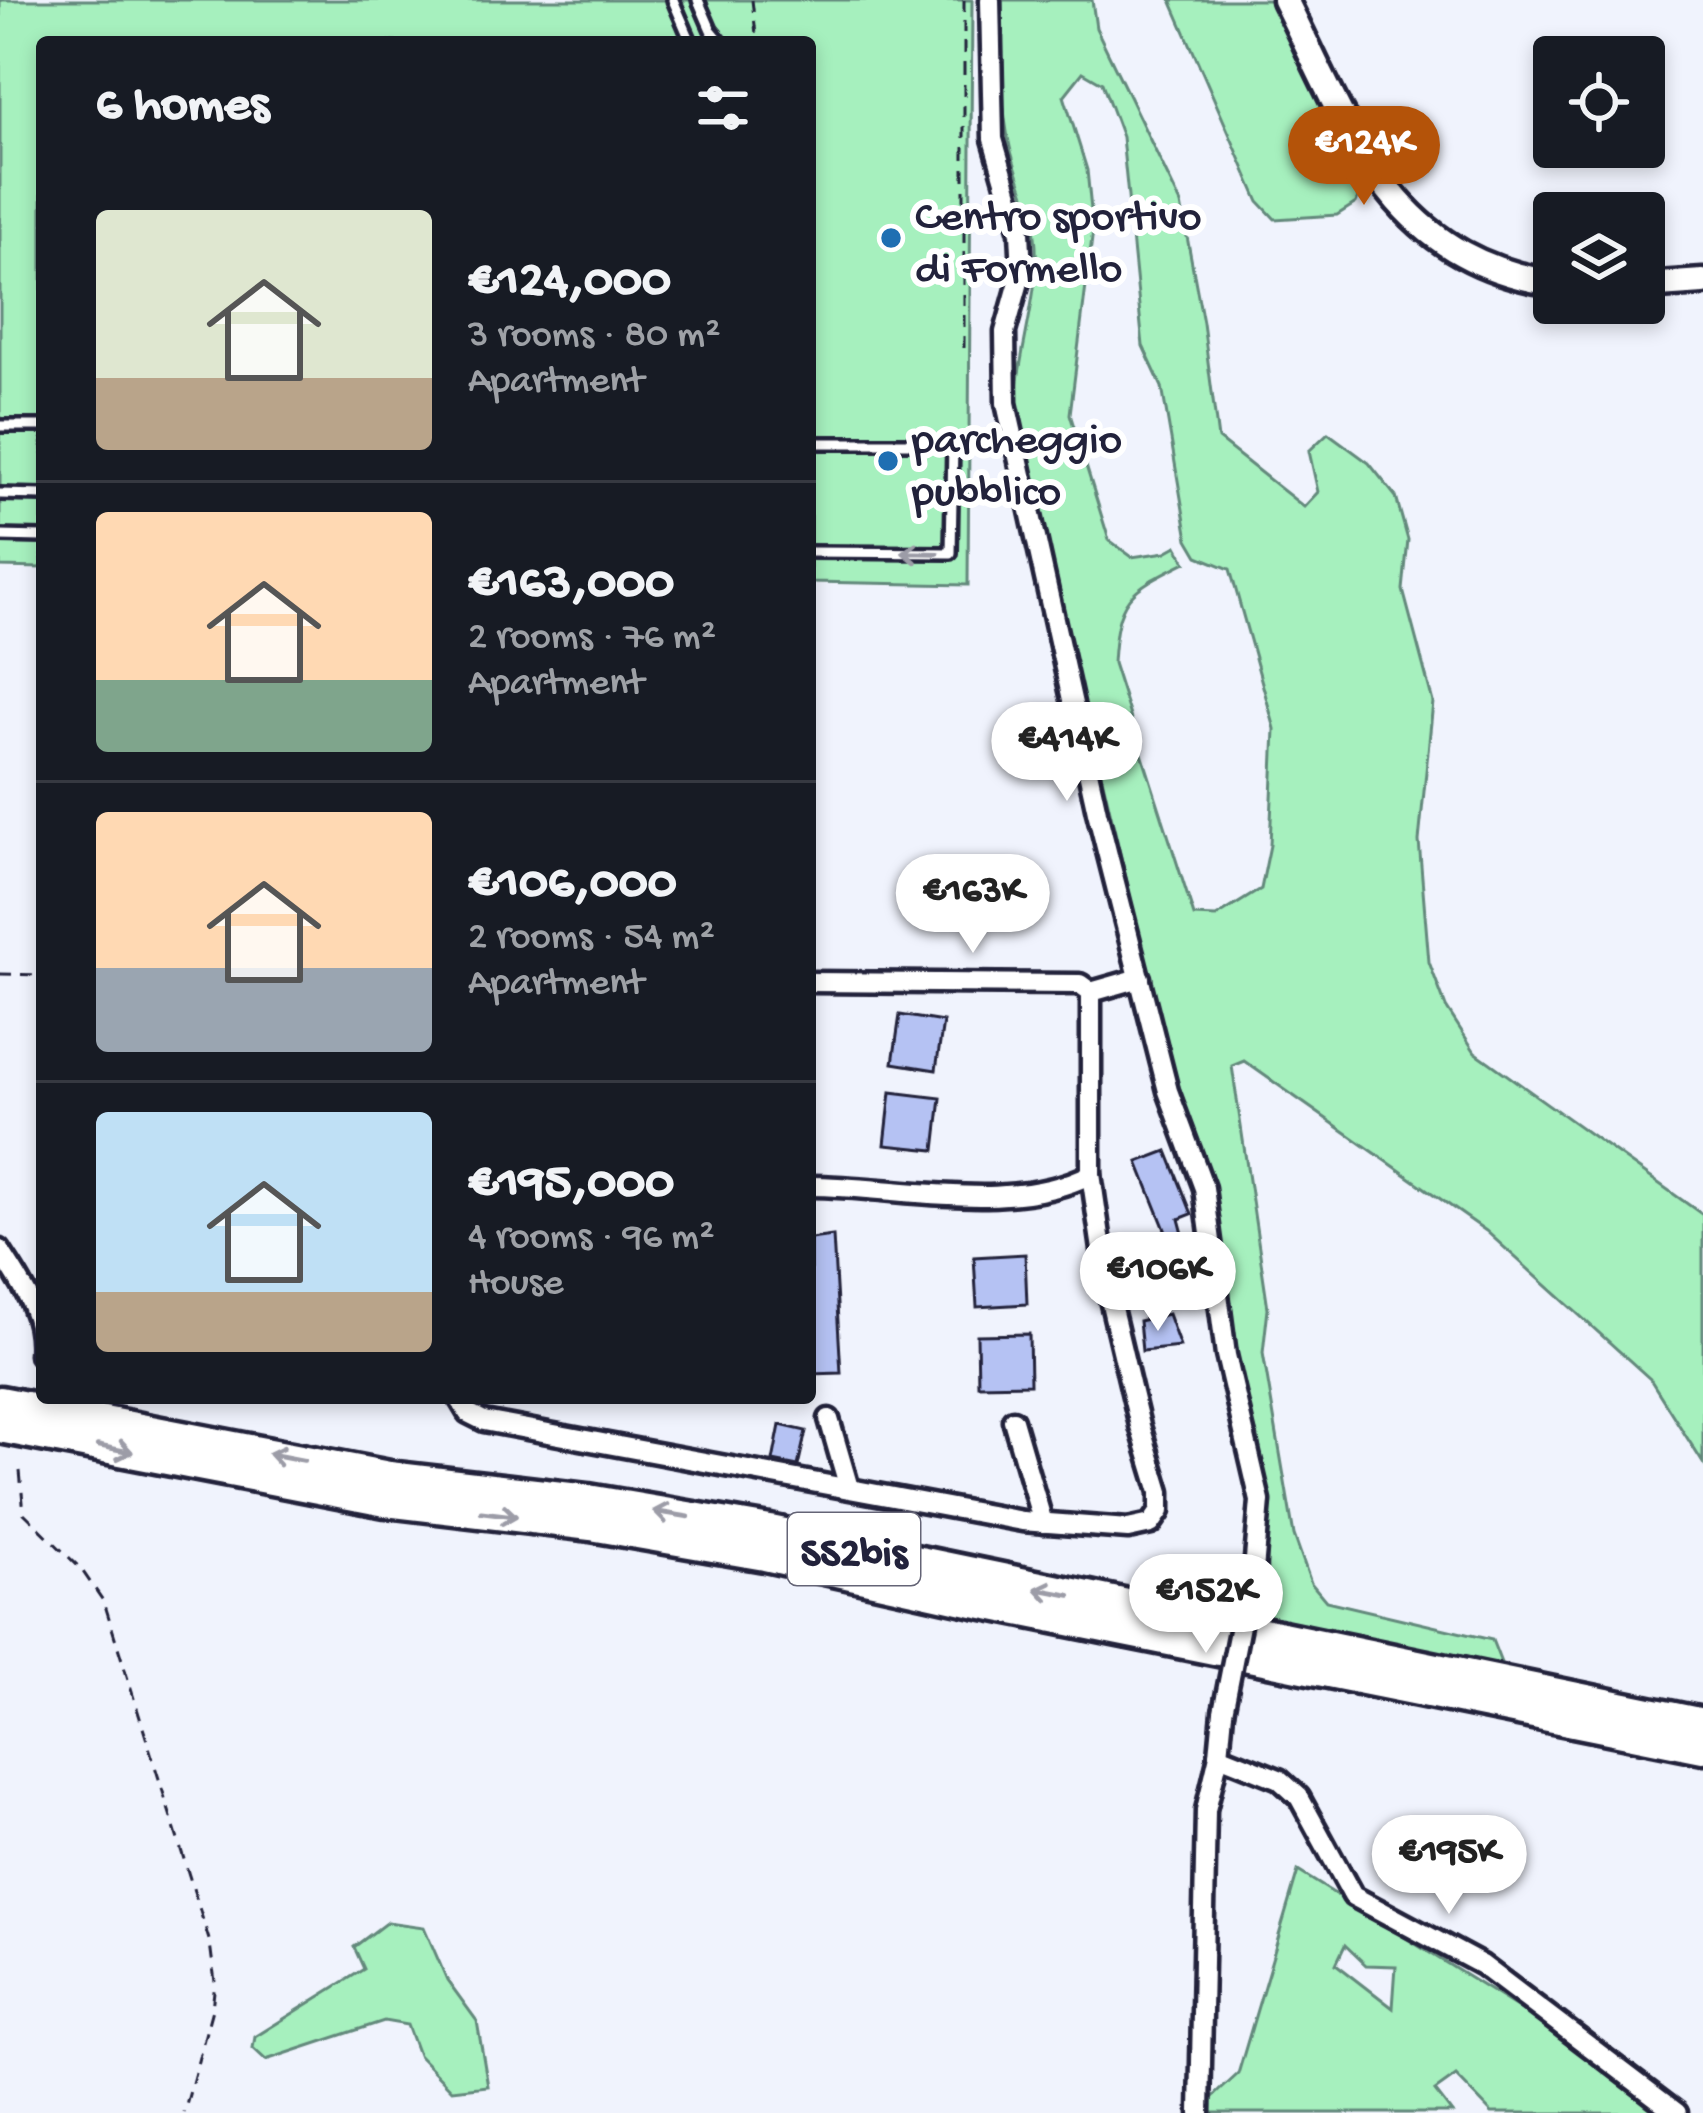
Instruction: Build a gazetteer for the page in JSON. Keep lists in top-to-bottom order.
{
  "streets": {
    "highway": ["SS2bis"]
  },
  "places": ["Centro sportivo di Formello", "parcheggio pubblico"],
  "page": {
    "heading": "6 homes",
    "price": [
      "€124K",
      "€414K",
      "€163K",
      "€106K",
      "€152K",
      "€195K"
    ],
    "list": [
      {
        "name": "€124,000",
        "note": "3 rooms · 80 m² · Apartment"
      },
      {
        "name": "€163,000",
        "note": "2 rooms · 76 m² · Apartment"
      },
      {
        "name": "€106,000",
        "note": "2 rooms · 54 m² · Apartment"
      },
      {
        "name": "€195,000",
        "note": "4 rooms · 96 m² · House"
      }
    ]
  }
}
